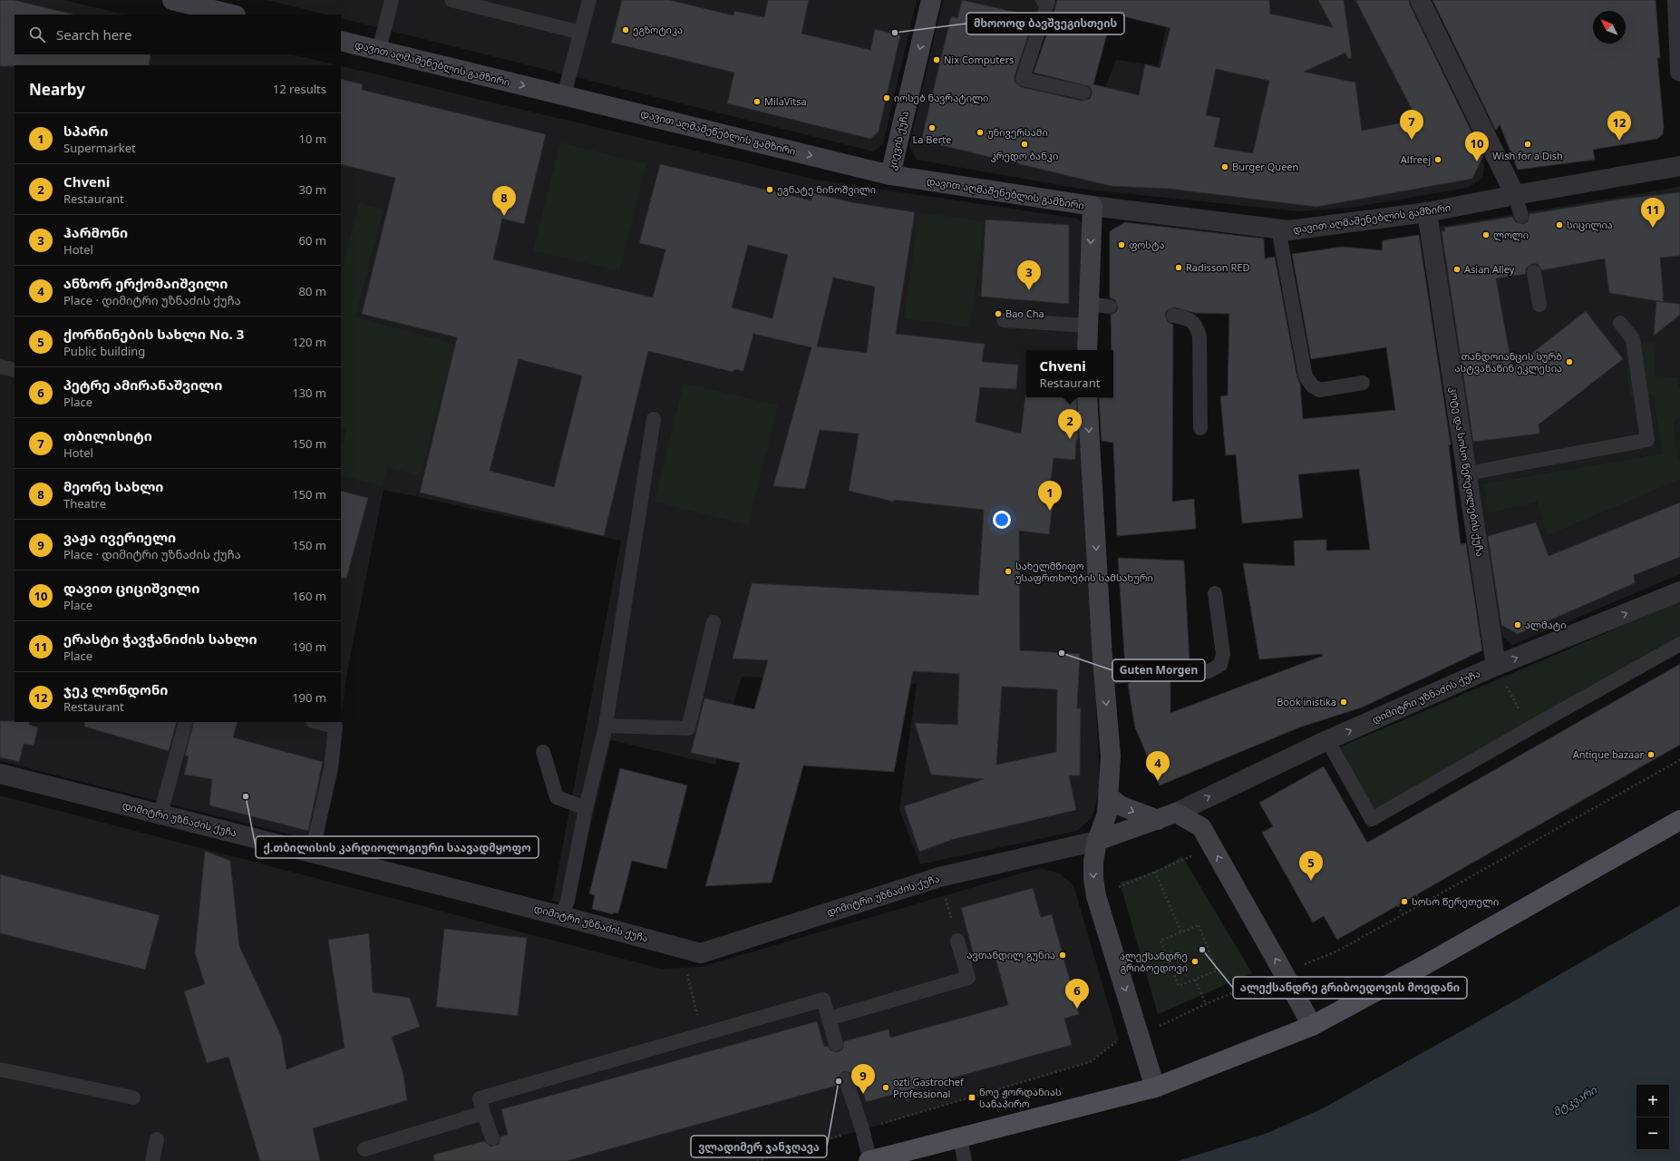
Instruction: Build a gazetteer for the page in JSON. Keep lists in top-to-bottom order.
{
  "streets": {
    "main road": ["დავით აღმაშენებლის გამზირი", "კიევის ქუჩა", "დიმიტრი უზნაძის ქუჩა"],
    "street": ["კოტე და სოსო წერეთლების ქუჩა"]
  },
  "crossings": [
    ["დავით აღმაშენებლის გამზირი", "კიევის ქუჩა"],
    ["დავით აღმაშენებლის გამზირი", "კოტე და სოსო წერეთლების ქუჩა"],
    ["კოტე და სოსო წერეთლების ქუჩა", "დიმიტრი უზნაძის ქუჩა"]
  ],
  "one_way": ["დავით აღმაშენებლის გამზირი", "კიევის ქუჩა"],
  "water": ["მტკვარი"],
  "places": {
    "other": [
      "ეგზოტიკა",
      "მხოოოდ ბავშვეგისთეის",
      "Nix Computers",
      "იოსებ ნავრატილი",
      "MilaVitsa",
      "La Berte",
      "უნივერსამი",
      "კრედო ბანკი",
      "Wish for a Dish",
      "Alfreej",
      "Burger Queen",
      "ეგნატე ნინოშვილი",
      "სიცილია",
      "ლოლი",
      "ფოსტა",
      "Radisson RED",
      "Asian Alley",
      "Bao Cha",
      "თანდოიანცის სურბ ასტვაწაწინ ეკლესია",
      "სახელმწიფო უსაფრთხოების სამსახური",
      "ალმატი",
      "Guten Morgen",
      "Book inistika",
      "Antique bazaar",
      "ქ.თბილისის კარდიოლოგიური საავადმყოფო",
      "სოსო წერეთელი",
      "ალექსანდრე გრიბოედოვის მოედანი",
      "ავთანდილ გუნია",
      "ალექსანდრე გრიბოედოვი",
      "ვლადიმერ ჯანჯღავა",
      "ozti Gastrochef Professional"
    ],
    "transit": ["ნოე ჟორდანიას სანაპირო"]
  },
  "north": "top left",
  "page": {
    "search": "Search here",
    "heading": ["Nearby", "12 results"],
    "pins": [
      "7",
      "12",
      "10",
      "8",
      "11",
      "3",
      "2",
      "1",
      "4",
      "5",
      "6",
      "9"
    ],
    "list": [
      {
        "mark": "1",
        "name": "სპარი",
        "note": "Supermarket",
        "value": "10 m"
      },
      {
        "mark": "2",
        "name": "Chveni",
        "note": "Restaurant",
        "value": "30 m"
      },
      {
        "mark": "3",
        "name": "ჰარმონი",
        "note": "Hotel",
        "value": "60 m"
      },
      {
        "mark": "4",
        "name": "ანზორ ერქომაიშვილი",
        "note": "Place · დიმიტრი უზნაძის ქუჩა",
        "value": "80 m"
      },
      {
        "mark": "5",
        "name": "ქორწინების სახლი No. 3",
        "note": "Public building",
        "value": "120 m"
      },
      {
        "mark": "6",
        "name": "პეტრე ამირანაშვილი",
        "note": "Place",
        "value": "130 m"
      },
      {
        "mark": "7",
        "name": "თბილისიტი",
        "note": "Hotel",
        "value": "150 m"
      },
      {
        "mark": "8",
        "name": "მეორე სახლი",
        "note": "Theatre",
        "value": "150 m"
      },
      {
        "mark": "9",
        "name": "ვაჟა ივერიელი",
        "note": "Place · დიმიტრი უზნაძის ქუჩა",
        "value": "150 m"
      },
      {
        "mark": "10",
        "name": "დავით ციციშვილი",
        "note": "Place",
        "value": "160 m"
      },
      {
        "mark": "11",
        "name": "ერასტი ჭავჭანიძის სახლი",
        "note": "Place",
        "value": "190 m"
      },
      {
        "mark": "12",
        "name": "ჯეკ ლონდონი",
        "note": "Restaurant",
        "value": "190 m"
      }
    ],
    "popup": ["Chveni", "Restaurant"],
    "map_buttons": ["+", "−"]
  }
}
